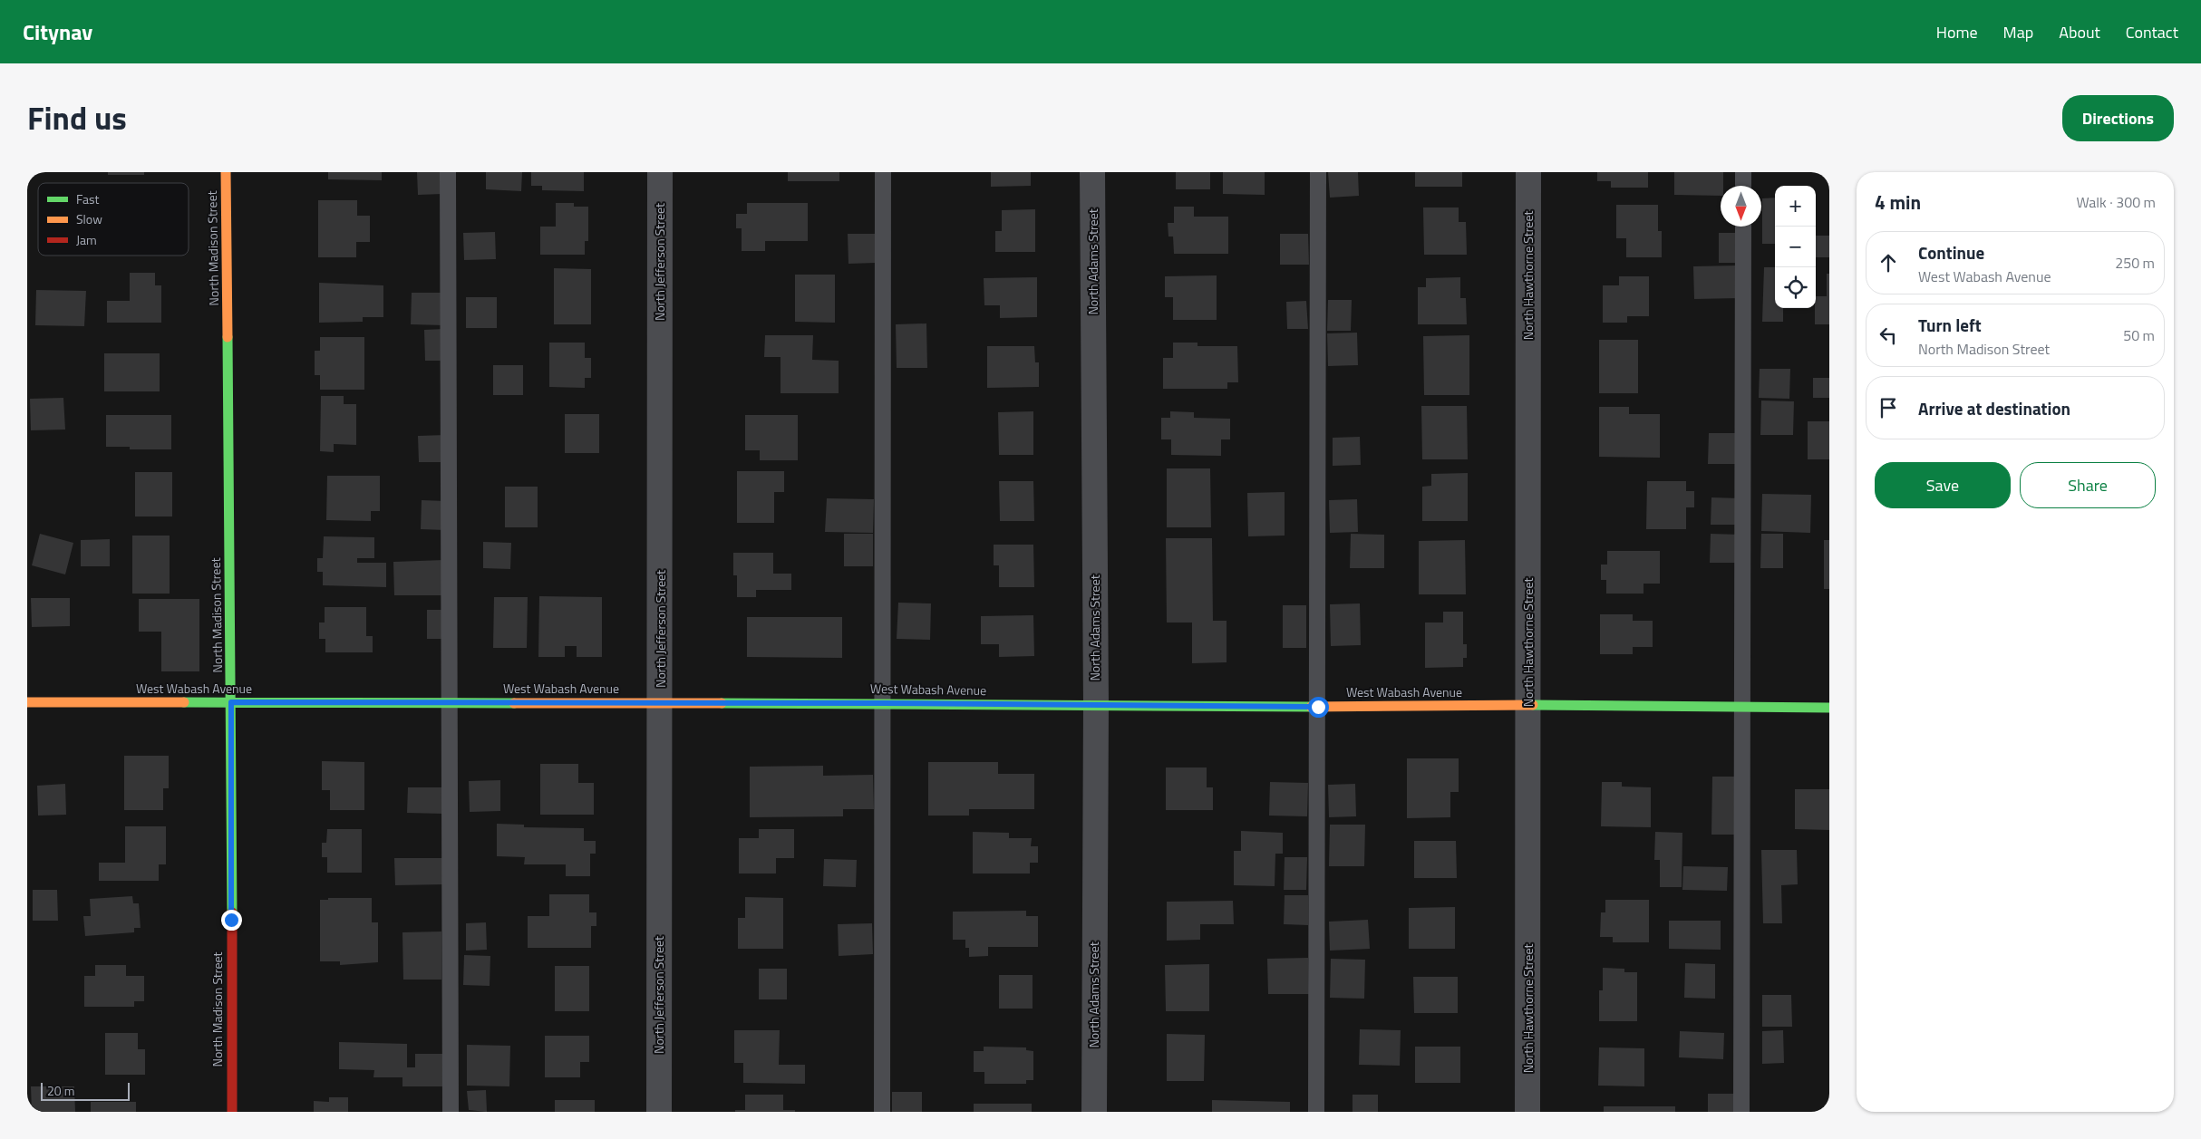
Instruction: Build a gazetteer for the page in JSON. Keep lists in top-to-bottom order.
{
  "streets": {
    "street": [
      "North Madison Street",
      "North Jefferson Street",
      "North Adams Street",
      "North Hawthorne Street",
      "West Wabash Avenue"
    ]
  },
  "crossings": [
    ["North Madison Street", "West Wabash Avenue"],
    ["North Jefferson Street", "West Wabash Avenue"],
    ["North Adams Street", "West Wabash Avenue"],
    ["North Hawthorne Street", "West Wabash Avenue"]
  ],
  "legend": ["Fast", "Slow", "Jam"],
  "scale_bar": "20 m",
  "north": "bottom",
  "page": {
    "header": "Citynav",
    "nav": [
      "Home",
      "Map",
      "About",
      "Contact"
    ],
    "title": "Find us",
    "buttons": [
      "Directions",
      ["Save", "Share"]
    ],
    "heading": ["4 min", "Walk · 300 m"],
    "map_buttons": ["+", "−"],
    "list": [
      ["Continue", "West Wabash Avenue", "250 m"],
      ["Turn left", "North Madison Street", "50 m"],
      "Arrive at destination"
    ],
    "scale": "20 m"
  }
}
